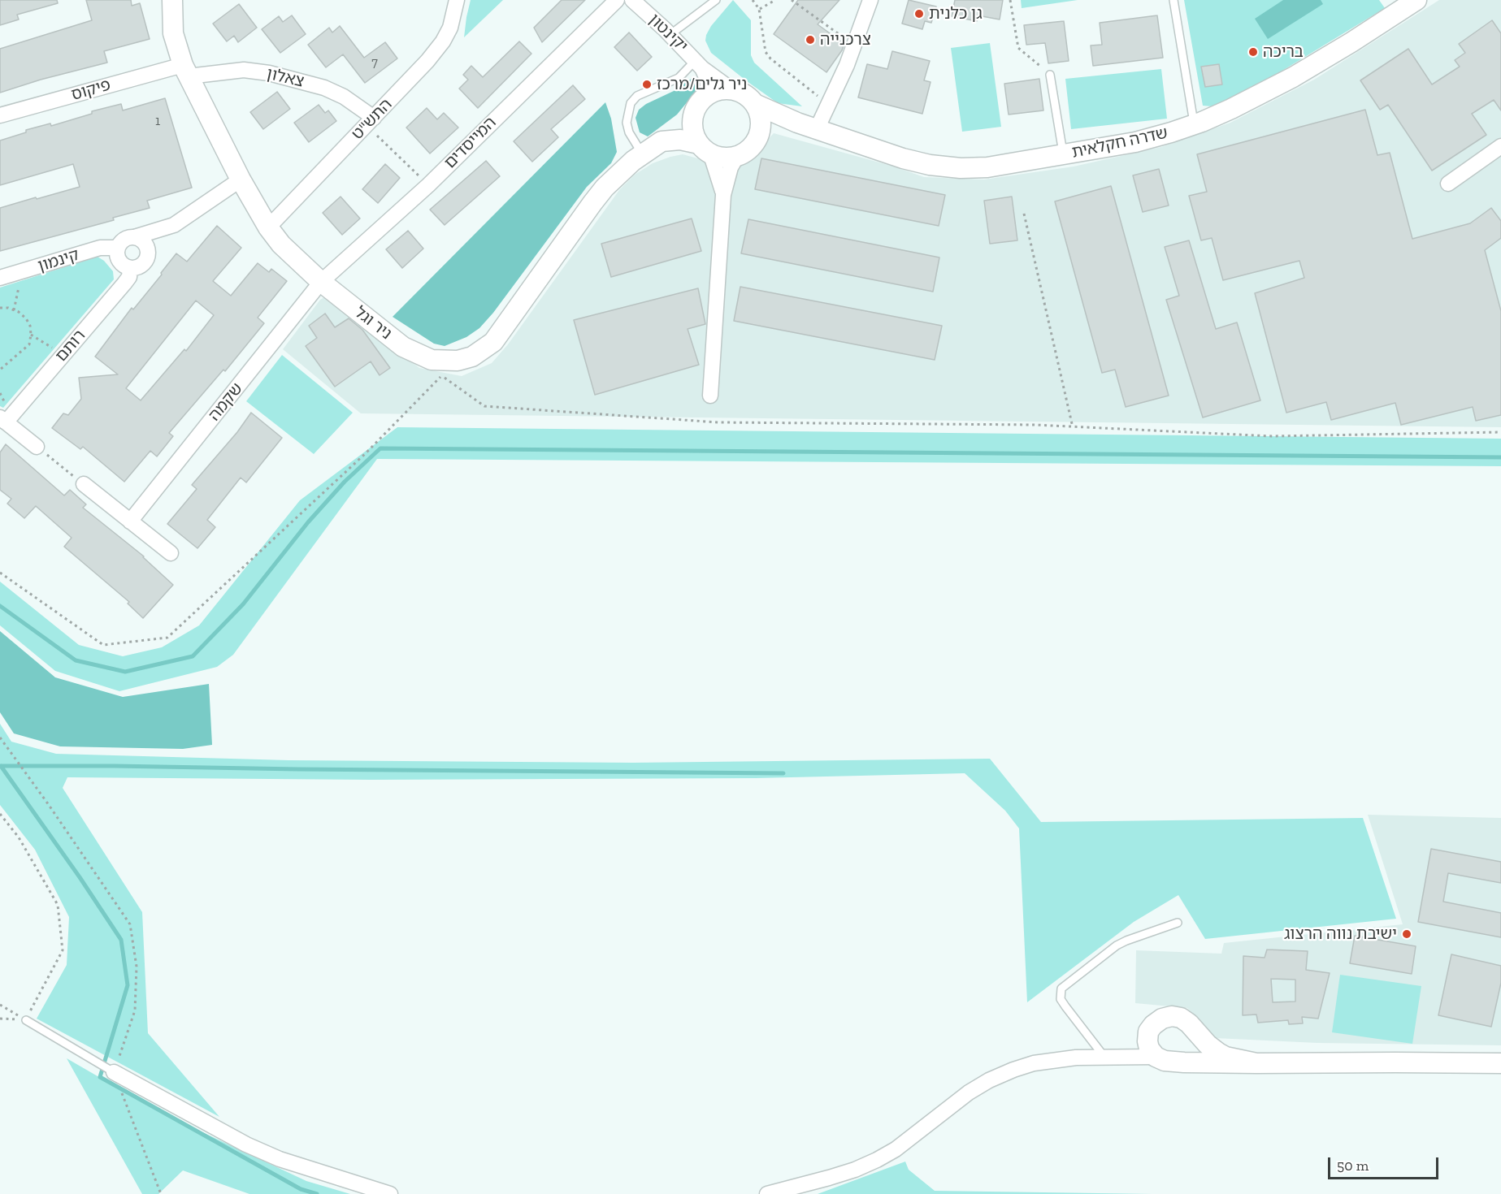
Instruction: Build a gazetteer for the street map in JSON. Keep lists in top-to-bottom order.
{
  "streets": {
    "street": [
      "יקינטון",
      "צאלון",
      "פיקוס",
      "התש\"ט",
      "המייסדים",
      "שדרה חקלאית",
      "קינמון",
      "ניר וגל",
      "רותם",
      "שקמה"
    ]
  },
  "crossings": [
    ["יקינטון", "שדרה חקלאית"],
    ["יקינטון", "ניר וגל"],
    ["צאלון", "פיקוס"],
    ["צאלון", "התש\"ט"],
    ["צאלון", "ניר וגל"],
    ["פיקוס", "ניר וגל"],
    ["התש\"ט", "ניר וגל"],
    ["המייסדים", "ניר וגל"],
    ["המייסדים", "שקמה"],
    ["שדרה חקלאית", "ניר וגל"],
    ["קינמון", "רותם"],
    ["ניר וגל", "שקמה"]
  ],
  "places": [
    "גן כלנית",
    "צרכנייה",
    "בריכה",
    "ניר גלים/מרכז",
    "ישיבת נווה הרצוג"
  ],
  "house_numbers": ["7", "1"],
  "scale_bar": "50 m"
}
